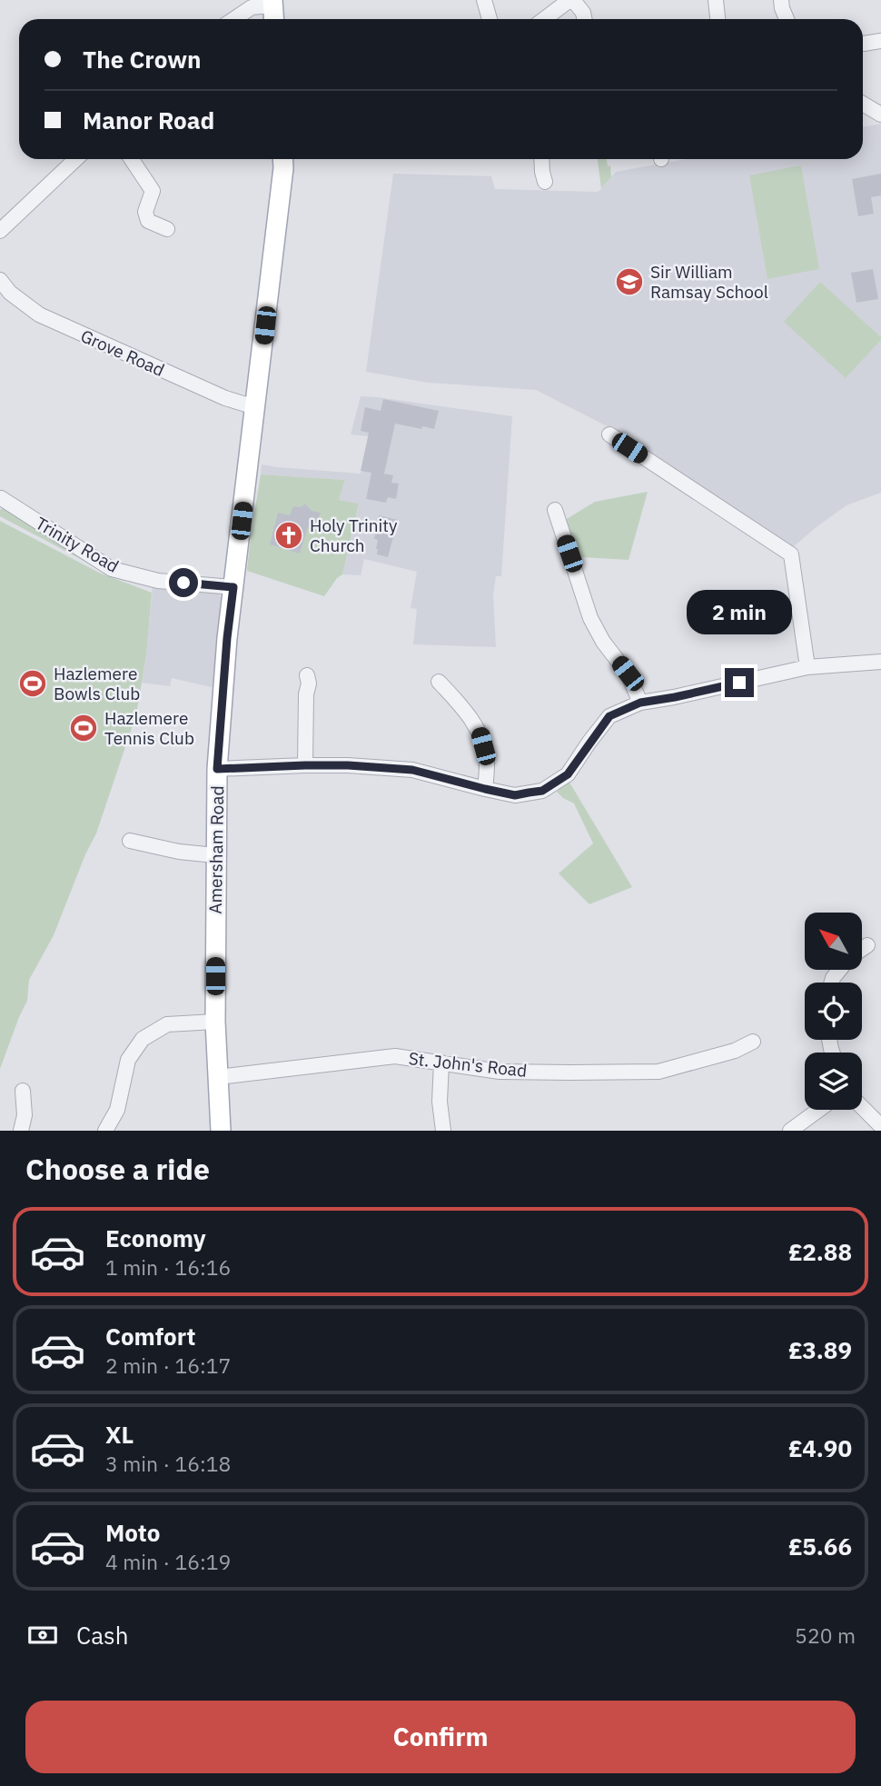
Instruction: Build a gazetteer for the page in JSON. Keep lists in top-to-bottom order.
{
  "streets": {
    "main road": ["Amersham Road"],
    "street": ["Grove Road", "Trinity Road", "St. John's Road"]
  },
  "crossings": [
    ["Grove Road", "Amersham Road"],
    ["Trinity Road", "Amersham Road"],
    ["Amersham Road", "St. John's Road"]
  ],
  "places": {
    "school or university": ["Sir William Ramsay School"],
    "church": ["Holy Trinity Church"],
    "sports": ["Hazlemere Bowls Club", "Hazlemere Tennis Club"]
  },
  "north": "top left",
  "page": {
    "banner": ["The Crown", "Manor Road"],
    "bubble": "2 min",
    "heading": "Choose a ride",
    "list": [
      {
        "name": "Economy",
        "note": "1 min · 16:16",
        "value": "£2.88"
      },
      {
        "name": "Comfort",
        "note": "2 min · 16:17",
        "value": "£3.89"
      },
      {
        "name": "XL",
        "note": "3 min · 16:18",
        "value": "£4.90"
      },
      {
        "name": "Moto",
        "note": "4 min · 16:19",
        "value": "£5.66"
      }
    ],
    "pay": ["Cash", "520 m"],
    "buttons": "Confirm"
  }
}
